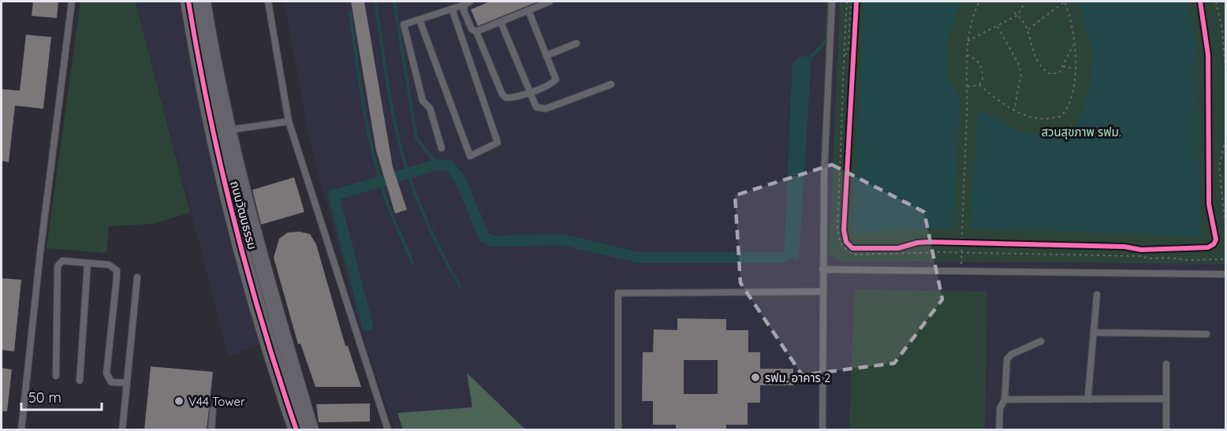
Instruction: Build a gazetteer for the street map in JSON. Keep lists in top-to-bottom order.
{
  "streets": {
    "street": ["ถนนวัฒนธรรม"]
  },
  "parks": ["สวนสุขภาพ รฟม."],
  "places": ["รฟม. อาคาร 2", "V44 Tower"],
  "scale_bar": "50 m"
}
